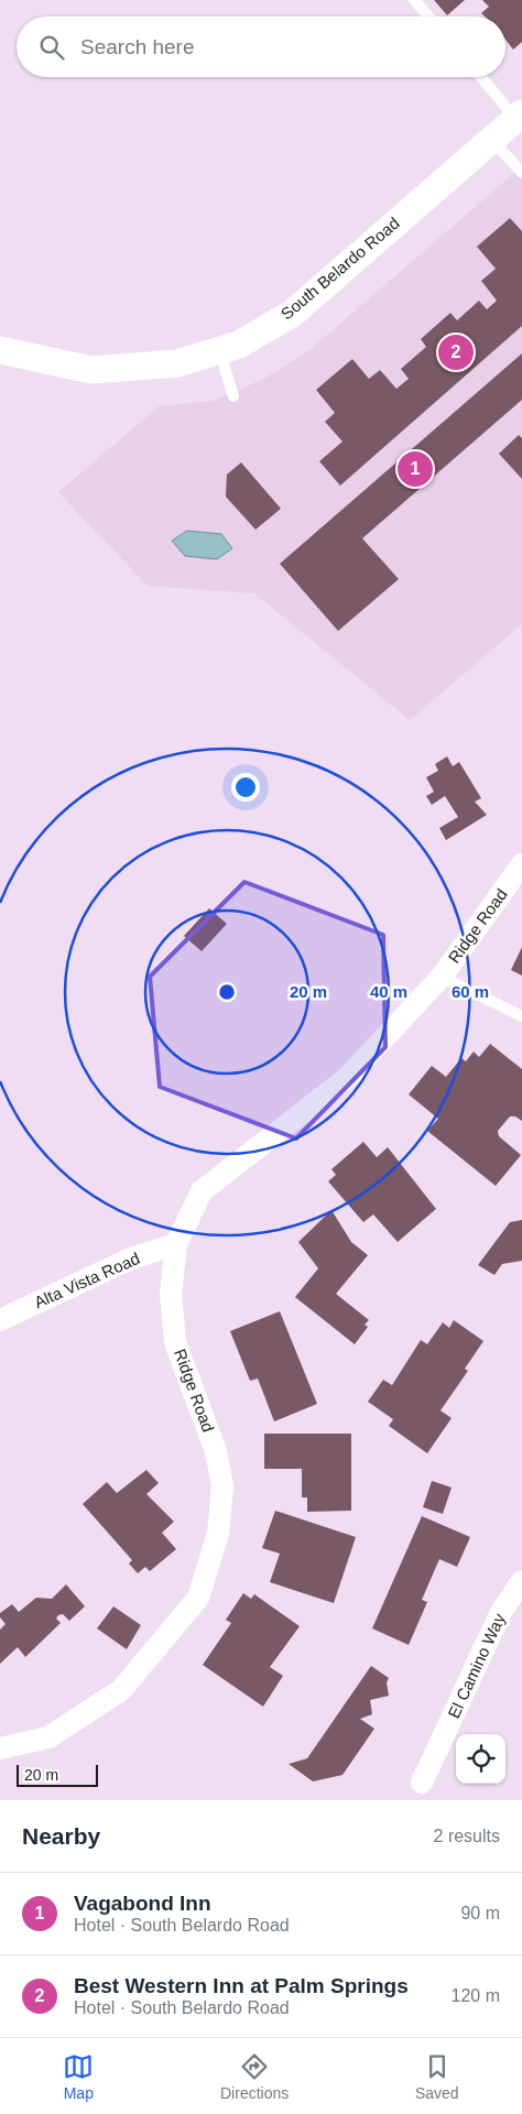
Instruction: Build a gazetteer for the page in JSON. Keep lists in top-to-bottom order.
{
  "streets": {
    "street": [
      "South Belardo Road",
      "Ridge Road",
      "Alta Vista Road",
      "El Camino Way"
    ]
  },
  "crossings": [
    ["Ridge Road", "Alta Vista Road"]
  ],
  "scale_bar": "20 m",
  "page": {
    "search": "Search here",
    "pins": ["2", "1"],
    "scale": "20 m",
    "heading": ["Nearby", "2 results"],
    "list": [
      {
        "mark": "1",
        "name": "Vagabond Inn",
        "note": "Hotel · South Belardo Road",
        "value": "90 m"
      },
      {
        "mark": "2",
        "name": "Best Western Inn at Palm Springs",
        "note": "Hotel · South Belardo Road",
        "value": "120 m"
      }
    ],
    "nav": ["Map", "Directions", "Saved"]
  },
  "rings": ["20 m", "40 m", "60 m"]
}
